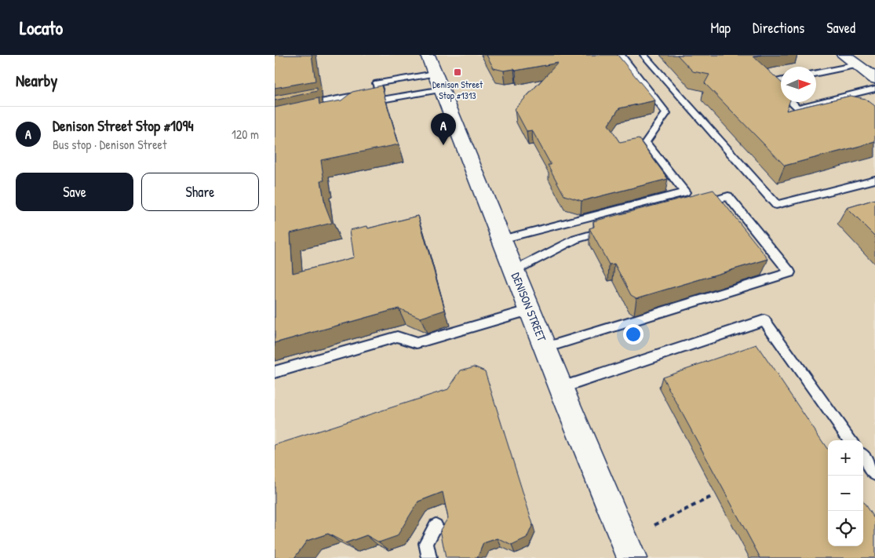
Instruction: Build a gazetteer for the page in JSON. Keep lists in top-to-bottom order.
{
  "streets": {
    "street": ["DENISON STREET"]
  },
  "places": {
    "transit": ["Denison Street Stop #1313"]
  },
  "north": "right",
  "page": {
    "header": "Locato",
    "nav": ["Map", "Directions", "Saved"],
    "heading": "Nearby",
    "list": [
      {
        "mark": "A",
        "name": "Denison Street Stop #1094",
        "note": "Bus stop · Denison Street",
        "value": "120 m"
      }
    ],
    "pins": "A",
    "buttons": ["Save", "Share"],
    "map_buttons": ["+", "−"]
  }
}
